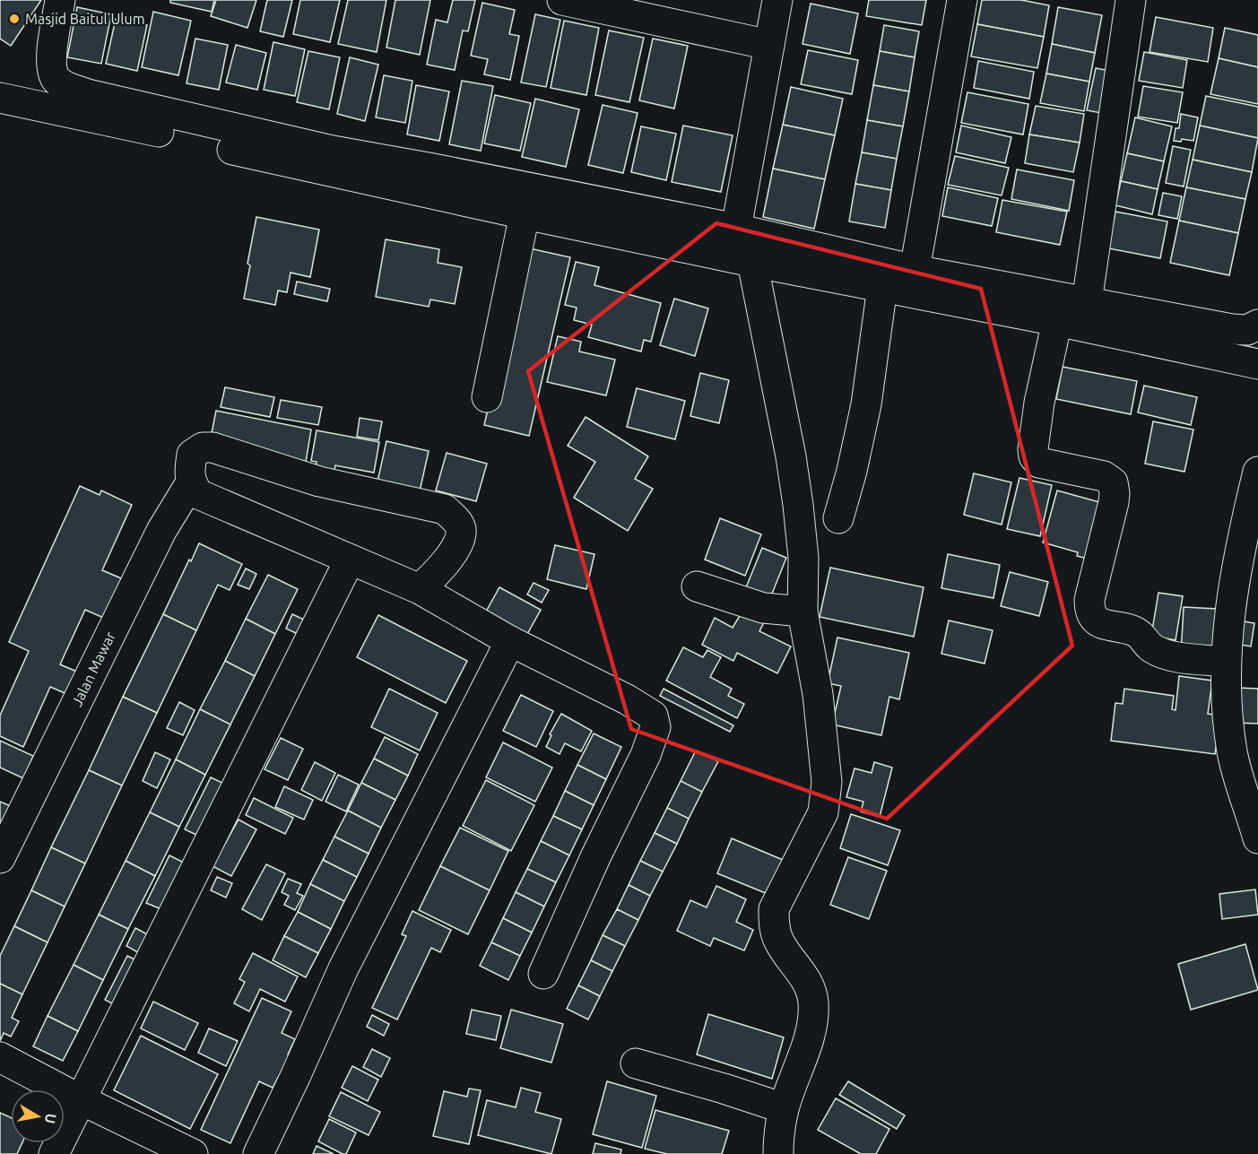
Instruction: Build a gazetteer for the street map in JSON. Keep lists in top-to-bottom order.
{
  "streets": {
    "street": ["Jalan Mawar"]
  },
  "places": ["Masjid Baitul Ulum"],
  "north": "right"
}
